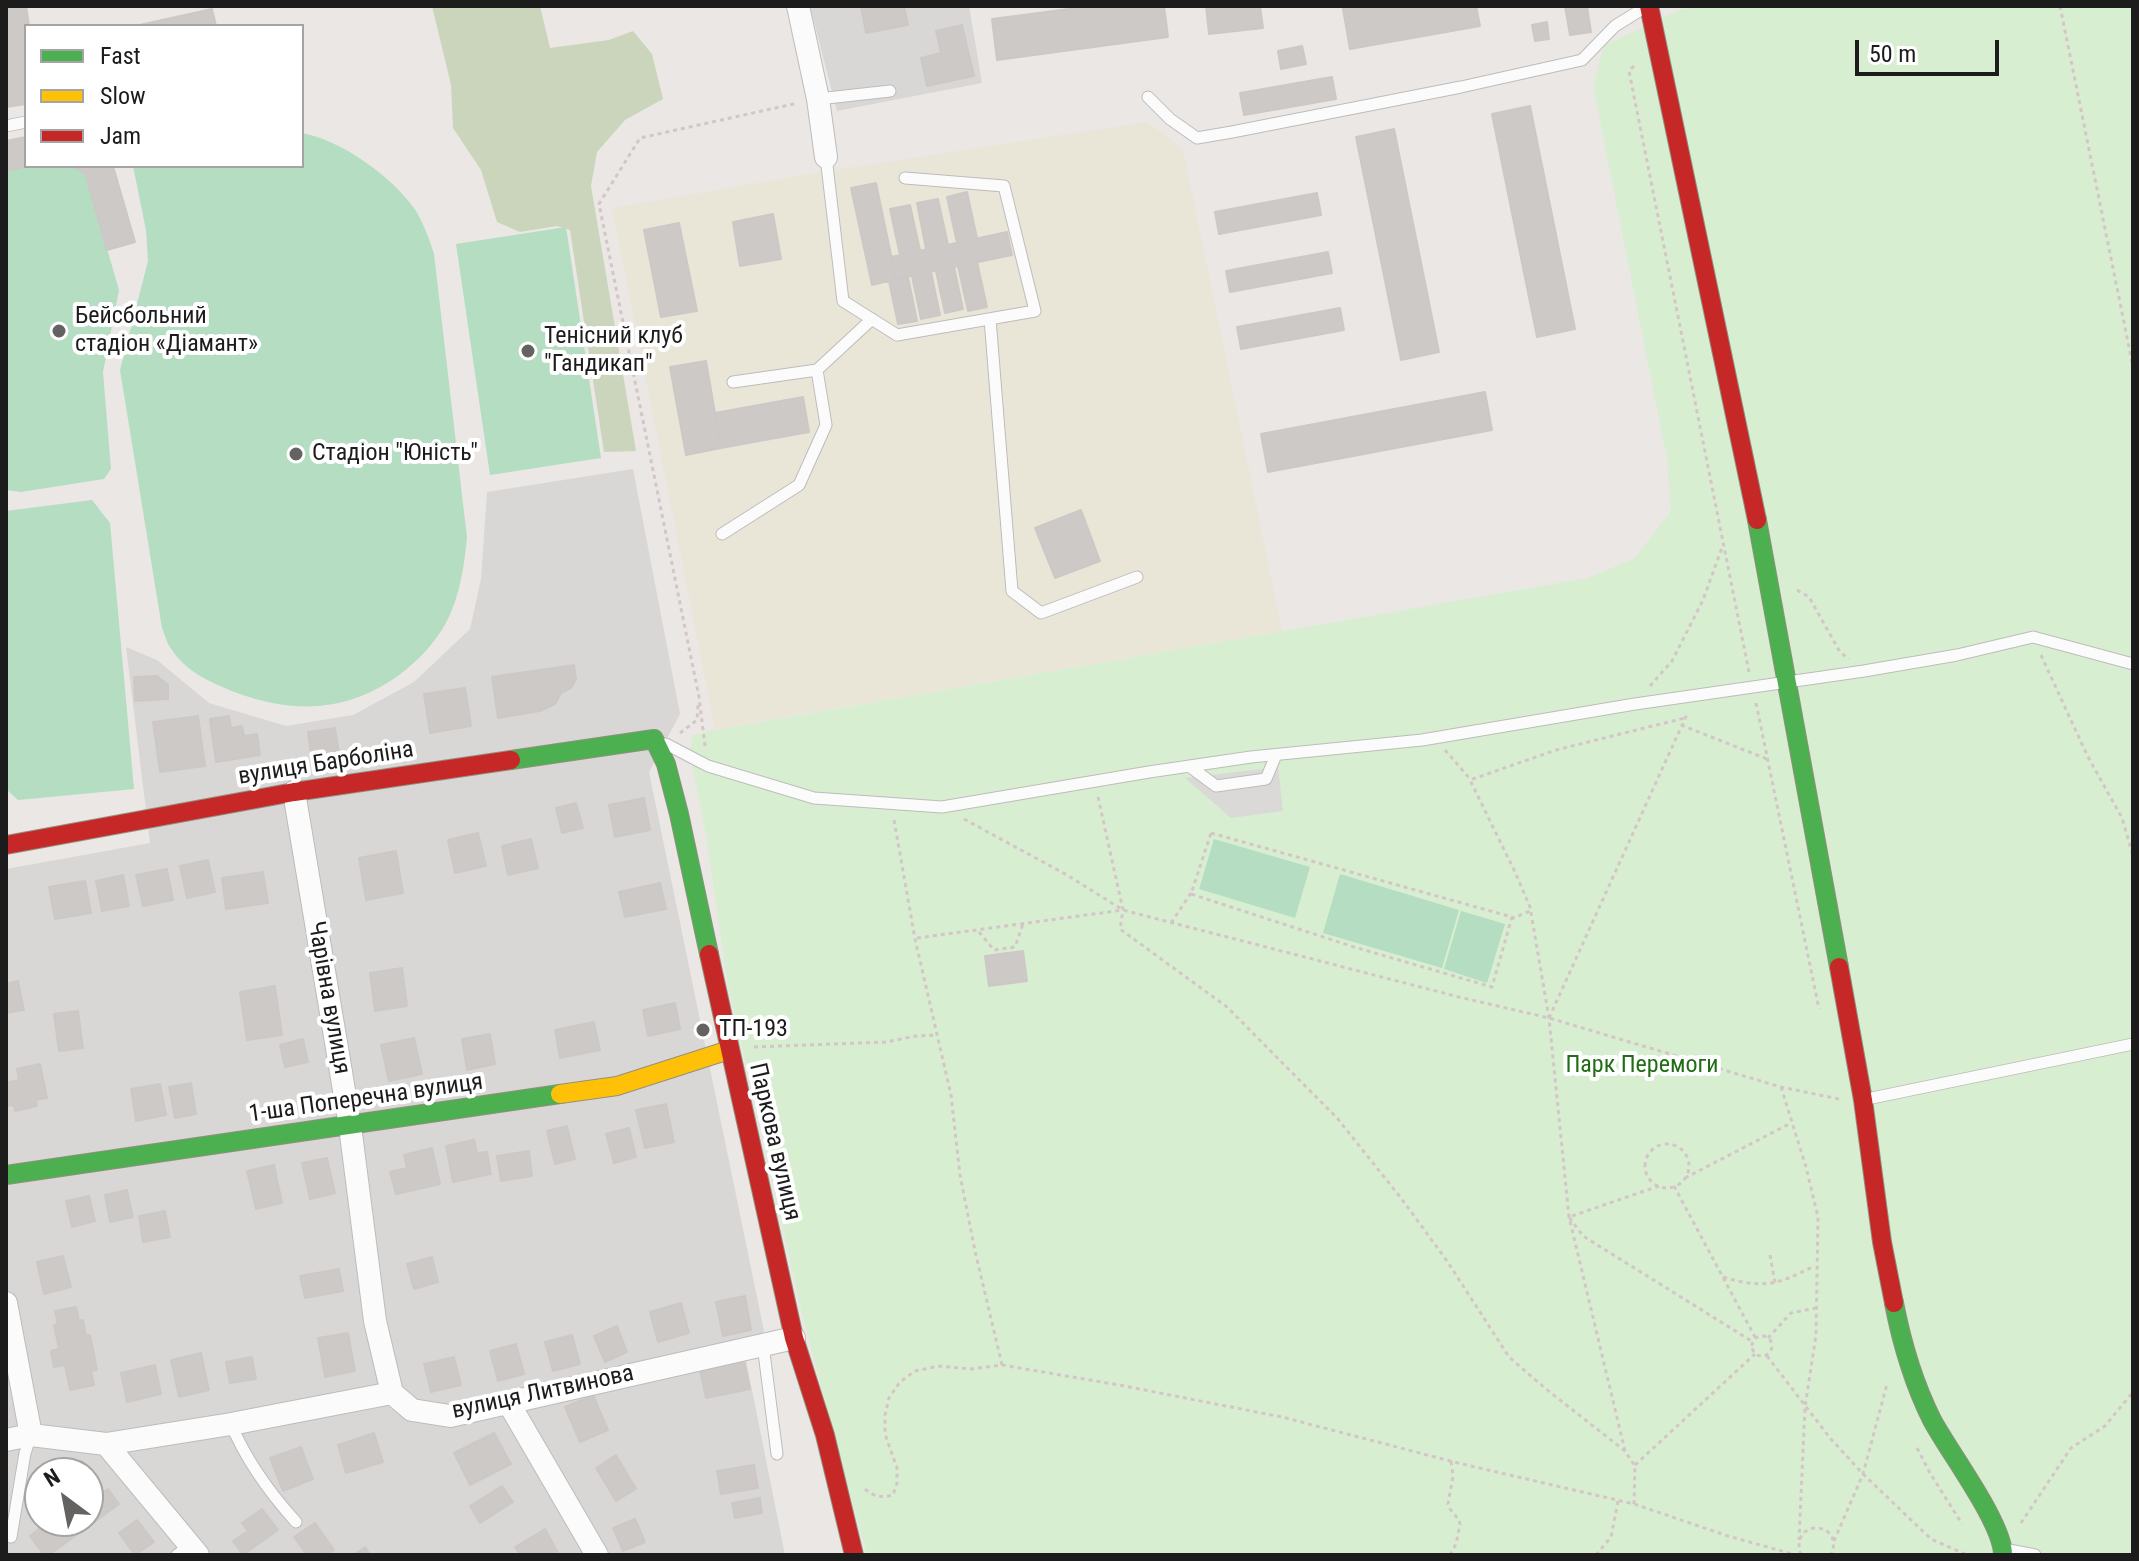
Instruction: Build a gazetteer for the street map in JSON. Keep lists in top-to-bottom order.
{
  "streets": {
    "street": [
      "вулиця Барболіна",
      "Чарівна вулиця",
      "1-ша Поперечна вулиця",
      "Паркова вулиця",
      "вулиця Литвинова"
    ]
  },
  "crossings": [
    ["вулиця Барболіна", "Чарівна вулиця"],
    ["вулиця Барболіна", "Паркова вулиця"],
    ["Чарівна вулиця", "1-ша Поперечна вулиця"],
    ["Чарівна вулиця", "вулиця Литвинова"],
    ["1-ша Поперечна вулиця", "Паркова вулиця"],
    ["Паркова вулиця", "вулиця Литвинова"]
  ],
  "parks": ["Парк Перемоги"],
  "places": [
    "Бейсбольний стадіон «Діамант»",
    "Тенісний клуб \"Гандикап\"",
    "Стадіон \"Юність\"",
    "ТП-193"
  ],
  "legend": ["Fast", "Slow", "Jam"],
  "scale_bar": "50 m",
  "north": "top left"
}
